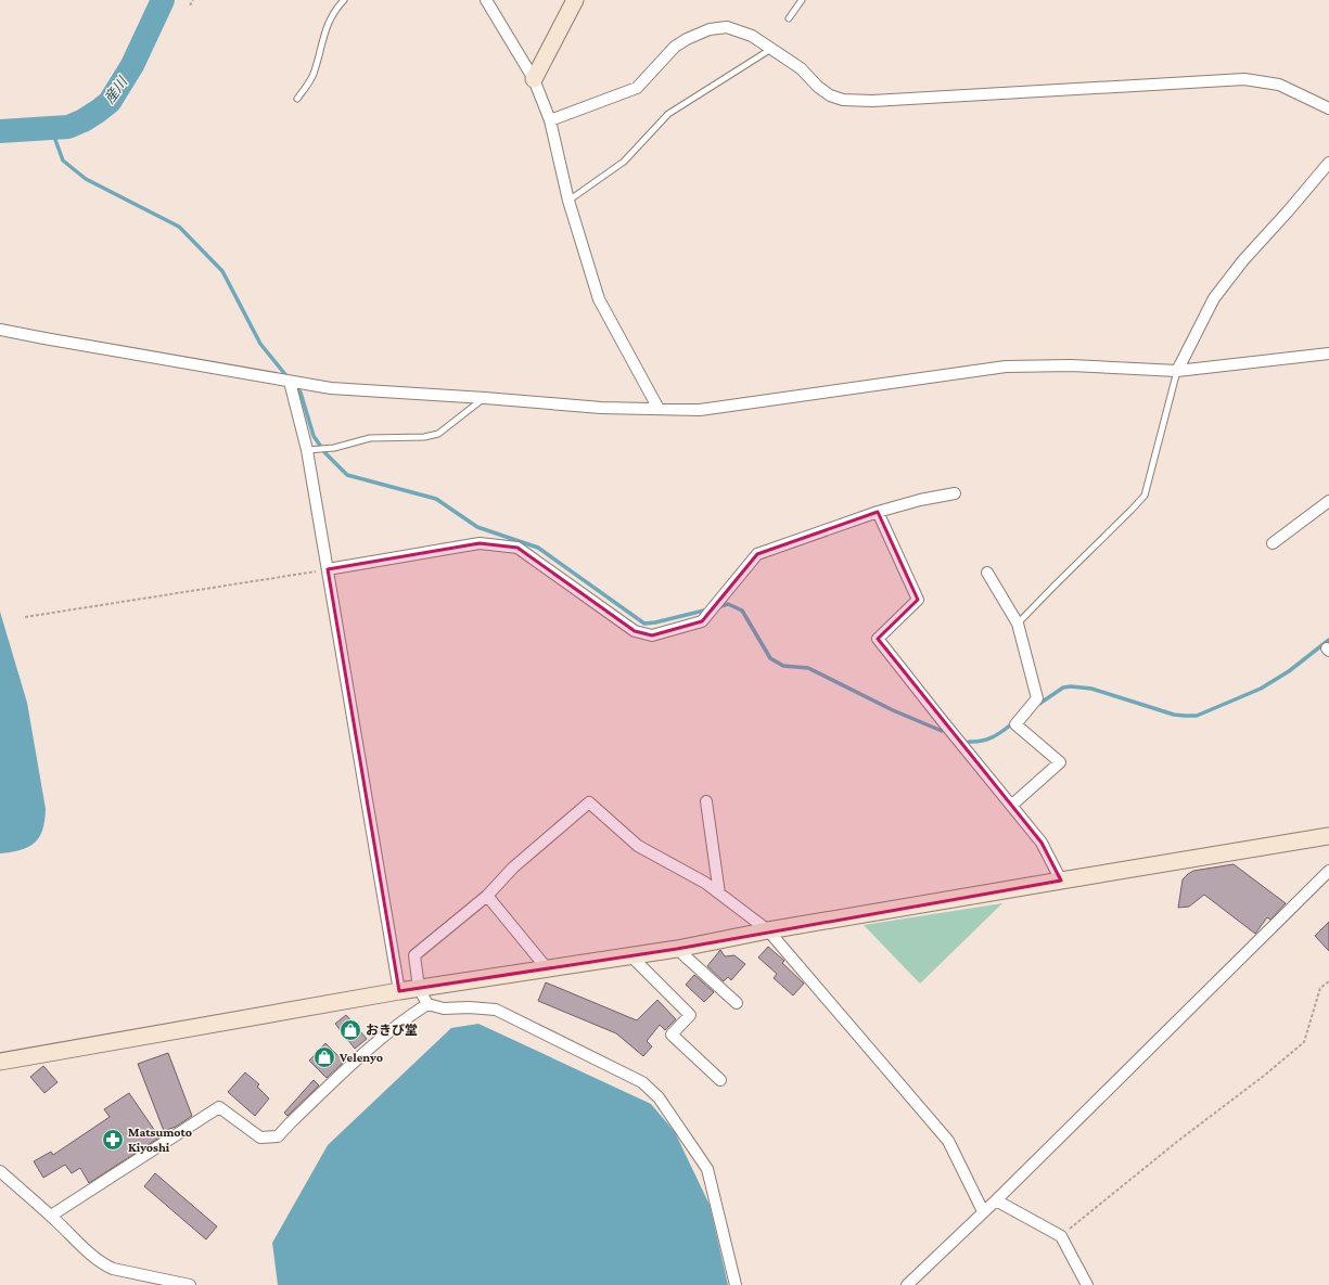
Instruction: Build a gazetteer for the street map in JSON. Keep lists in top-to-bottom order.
{
  "water": ["産川"],
  "places": {
    "shop": ["おきび堂", "Velenyo"],
    "pharmacy": ["Matsumoto Kiyoshi"]
  }
}
